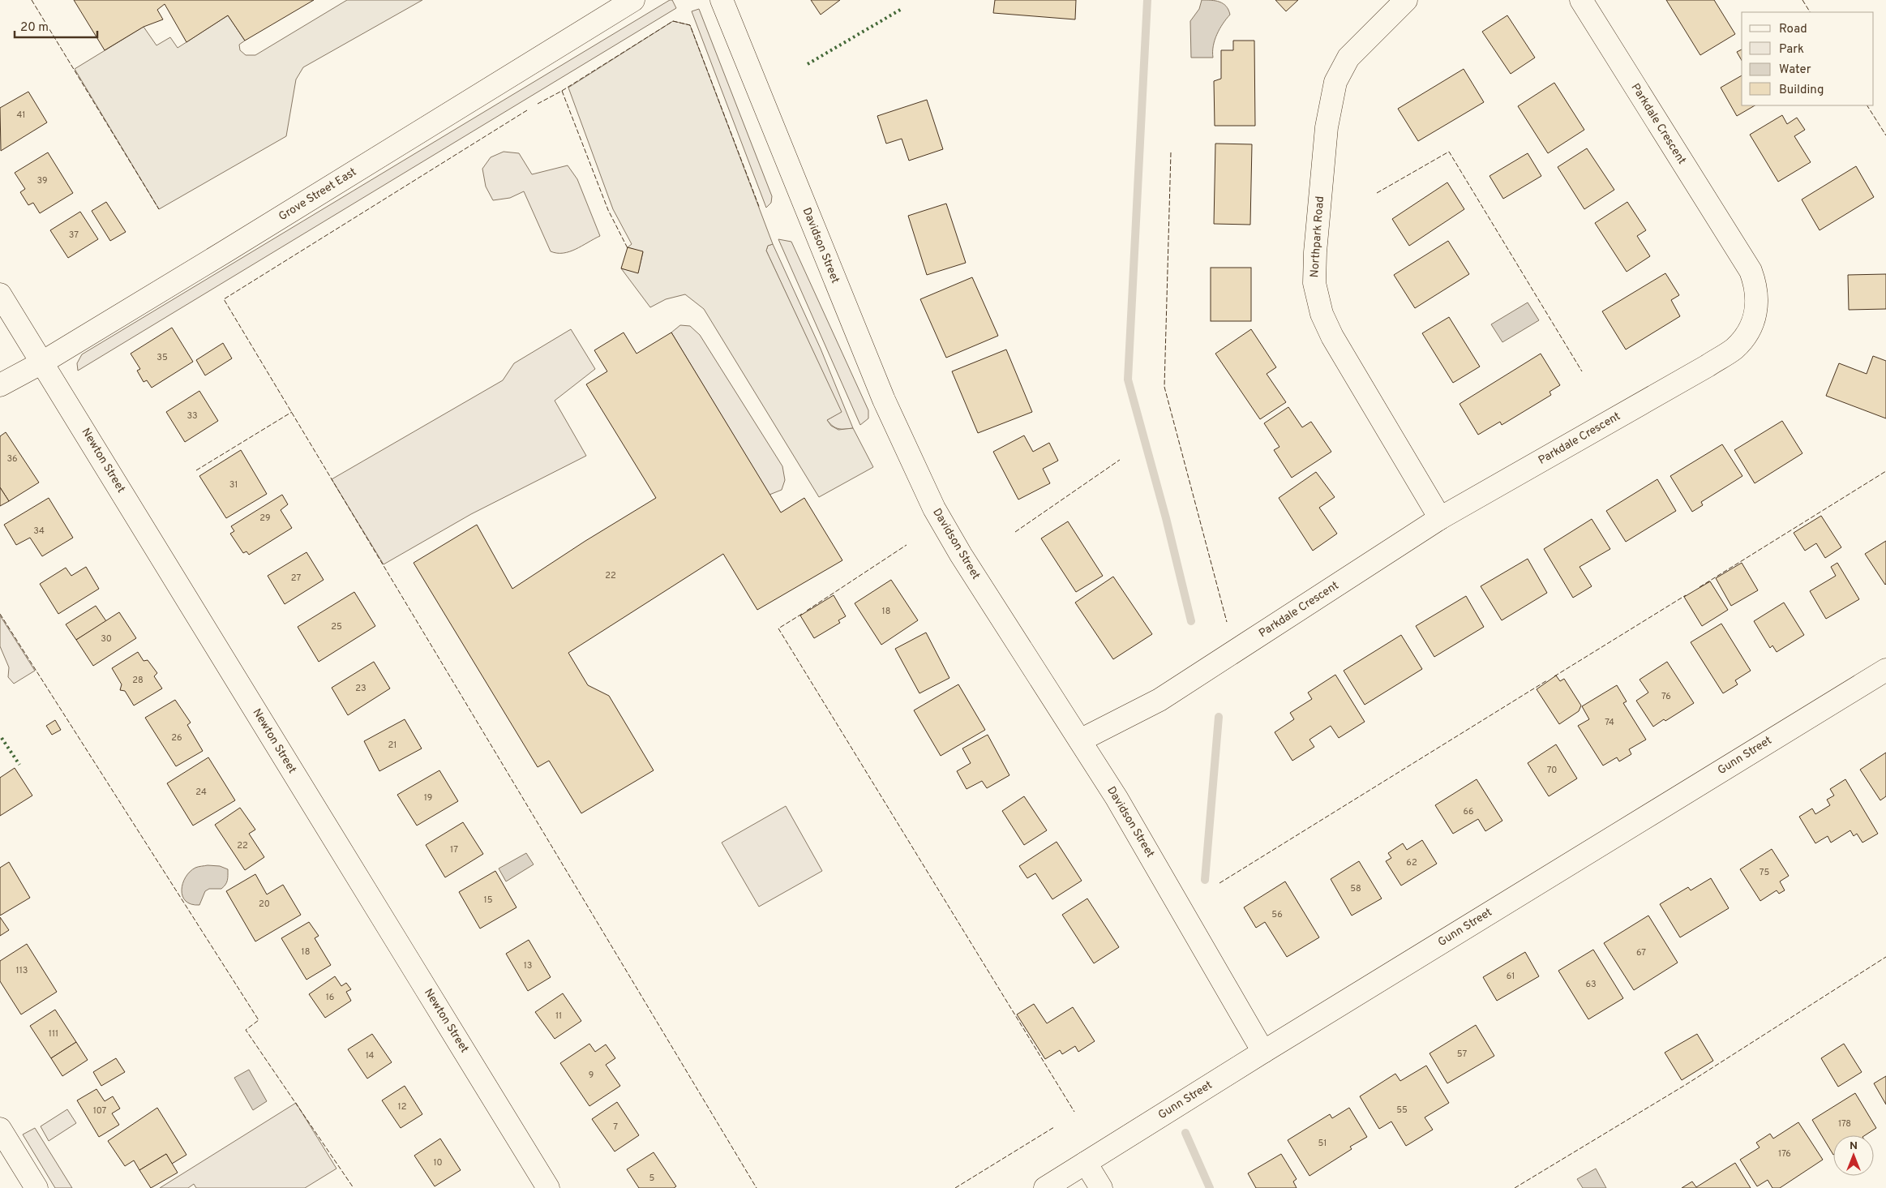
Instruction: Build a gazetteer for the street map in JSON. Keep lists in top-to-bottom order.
{
  "streets": {
    "street": [
      "Parkdale Crescent",
      "Grove Street East",
      "Northpark Road",
      "Davidson Street",
      "Newton Street",
      "Gunn Street"
    ]
  },
  "crossings": [
    ["Parkdale Crescent", "Northpark Road"],
    ["Parkdale Crescent", "Davidson Street"],
    ["Grove Street East", "Newton Street"],
    ["Davidson Street", "Gunn Street"]
  ],
  "house_numbers": [
    "41",
    "39",
    "37",
    "35",
    "33",
    "36",
    "31",
    "29",
    "34",
    "22",
    "27",
    "18",
    "25",
    "30",
    "28",
    "23",
    "76",
    "74",
    "26",
    "21",
    "70",
    "24",
    "19",
    "66",
    "22",
    "17",
    "62",
    "75",
    "58",
    "15",
    "20",
    "56",
    "18",
    "67",
    "13",
    "113",
    "61",
    "63",
    "16",
    "11",
    "111",
    "57",
    "14",
    "9",
    "12",
    "55",
    "107",
    "178",
    "7",
    "51",
    "176",
    "10",
    "5"
  ],
  "legend": [
    "Road",
    "Park",
    "Water",
    "Building"
  ],
  "scale_bar": "20 m",
  "north": "top"
}
